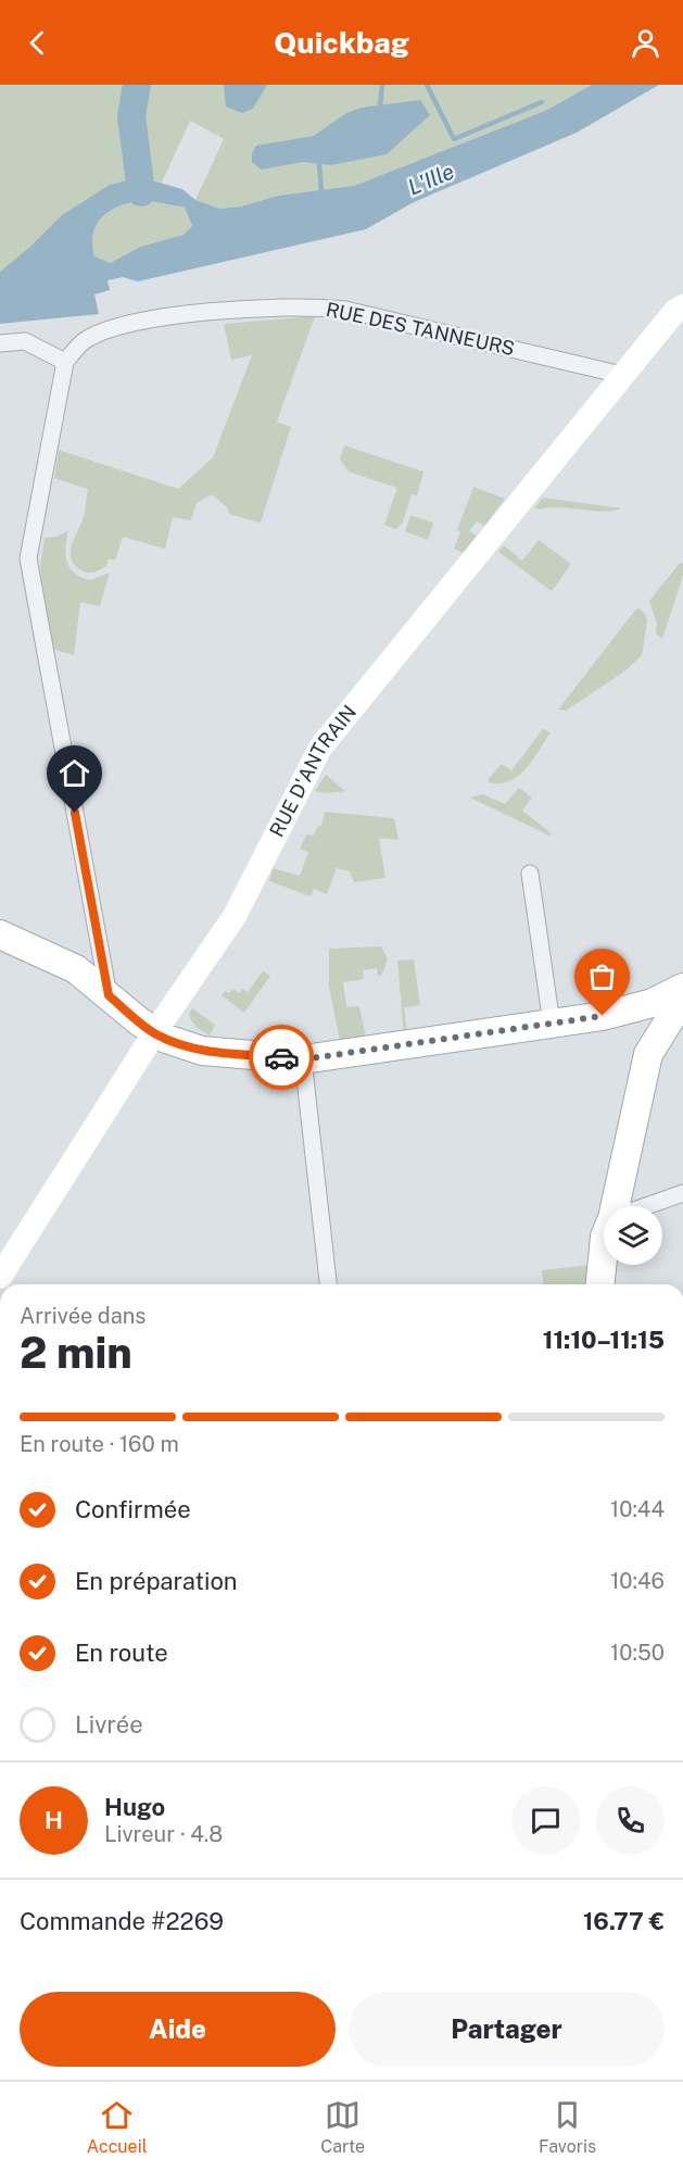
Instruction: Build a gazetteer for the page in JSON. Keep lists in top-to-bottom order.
{
  "streets": {
    "main road": ["RUE D'ANTRAIN"],
    "street": ["RUE DES TANNEURS"]
  },
  "crossings": [
    ["RUE DES TANNEURS", "RUE D'ANTRAIN"]
  ],
  "water": ["L'Ille"],
  "page": {
    "header": "Quickbag",
    "heading": ["2 min", "Arrivée dans", "11:10–11:15"],
    "panel": [
      "Hugo",
      "Livreur · 4.8",
      "Commande #2269",
      "16.77 €"
    ],
    "bar": "En route · 160 m",
    "list": [
      ["Confirmée", "10:44"],
      ["En préparation", "10:46"],
      ["En route", "10:50"],
      "Livrée"
    ],
    "round": "H",
    "buttons": ["Aide", "Partager"],
    "tabs": ["Accueil", "Carte", "Favoris"]
  }
}
